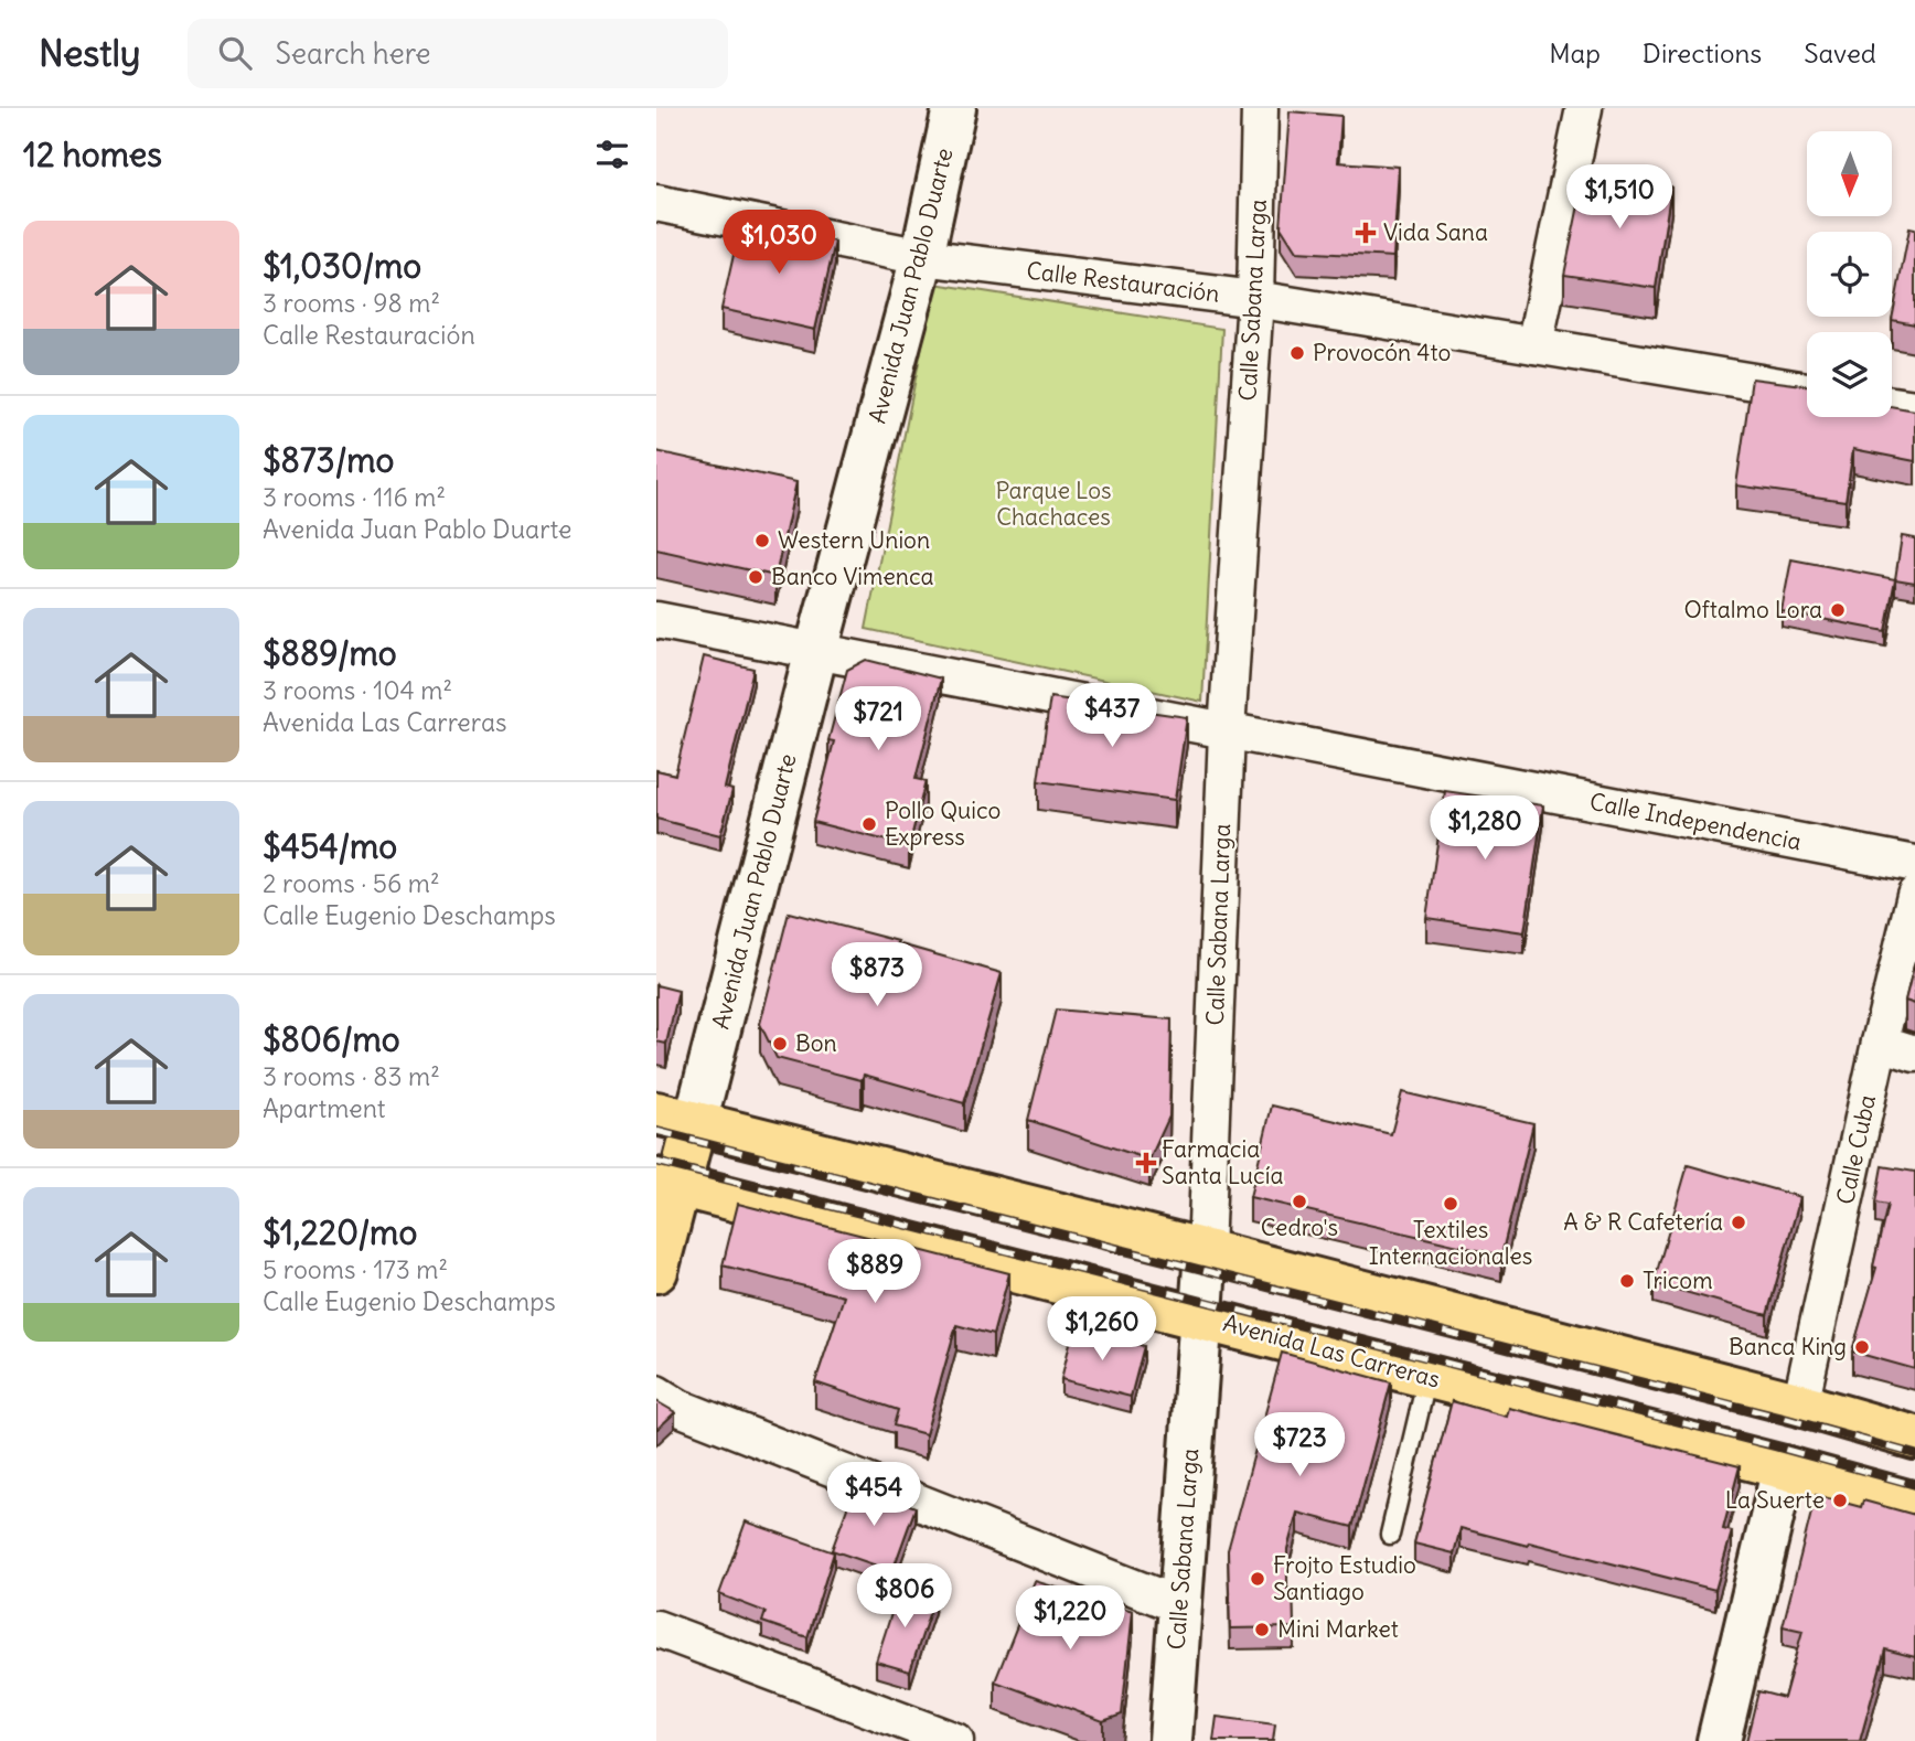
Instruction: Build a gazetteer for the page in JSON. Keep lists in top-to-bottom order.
{
  "streets": {
    "main road": ["Avenida Juan Pablo Duarte", "Calle Sabana Larga", "Avenida Las Carreras"],
    "street": ["Calle Restauración", "Calle Independencia", "Calle Cuba"]
  },
  "crossings": [
    ["Calle Restauración", "Avenida Juan Pablo Duarte"],
    ["Calle Restauración", "Calle Sabana Larga"],
    ["Avenida Juan Pablo Duarte", "Calle Independencia"],
    ["Avenida Juan Pablo Duarte", "Avenida Las Carreras"],
    ["Calle Sabana Larga", "Calle Independencia"],
    ["Calle Sabana Larga", "Avenida Las Carreras"]
  ],
  "parks": ["Parque Los Chachaces"],
  "places": {
    "health": ["Vida Sana", "Farmacia Santa Lucía"],
    "other": [
      "Provocón 4to",
      "Western Union",
      "Banco Vimenca",
      "Oftalmo Lora",
      "Pollo Quico Express",
      "Bon",
      "Cedro's",
      "Textiles Internacionales",
      "A & R Cafetería",
      "Tricom",
      "Banca King",
      "La Suerte",
      "Frojto Estudio Santiago",
      "Mini Market"
    ]
  },
  "north": "bottom",
  "page": {
    "header": "Nestly",
    "search": "Search here",
    "nav": ["Map", "Directions", "Saved"],
    "heading": "12 homes",
    "price": [
      "$1,510",
      "$1,030",
      "$437",
      "$721",
      "$1,280",
      "$873",
      "$889",
      "$1,260",
      "$723",
      "$454",
      "$806",
      "$1,220"
    ],
    "list": [
      {
        "name": "$1,030/mo",
        "note": "3 rooms · 98 m² · Calle Restauración"
      },
      {
        "name": "$873/mo",
        "note": "3 rooms · 116 m² · Avenida Juan Pablo Duarte"
      },
      {
        "name": "$889/mo",
        "note": "3 rooms · 104 m² · Avenida Las Carreras"
      },
      {
        "name": "$454/mo",
        "note": "2 rooms · 56 m² · Calle Eugenio Deschamps"
      },
      {
        "name": "$806/mo",
        "note": "3 rooms · 83 m² · Apartment"
      },
      {
        "name": "$1,220/mo",
        "note": "5 rooms · 173 m² · Calle Eugenio Deschamps"
      }
    ]
  }
}
